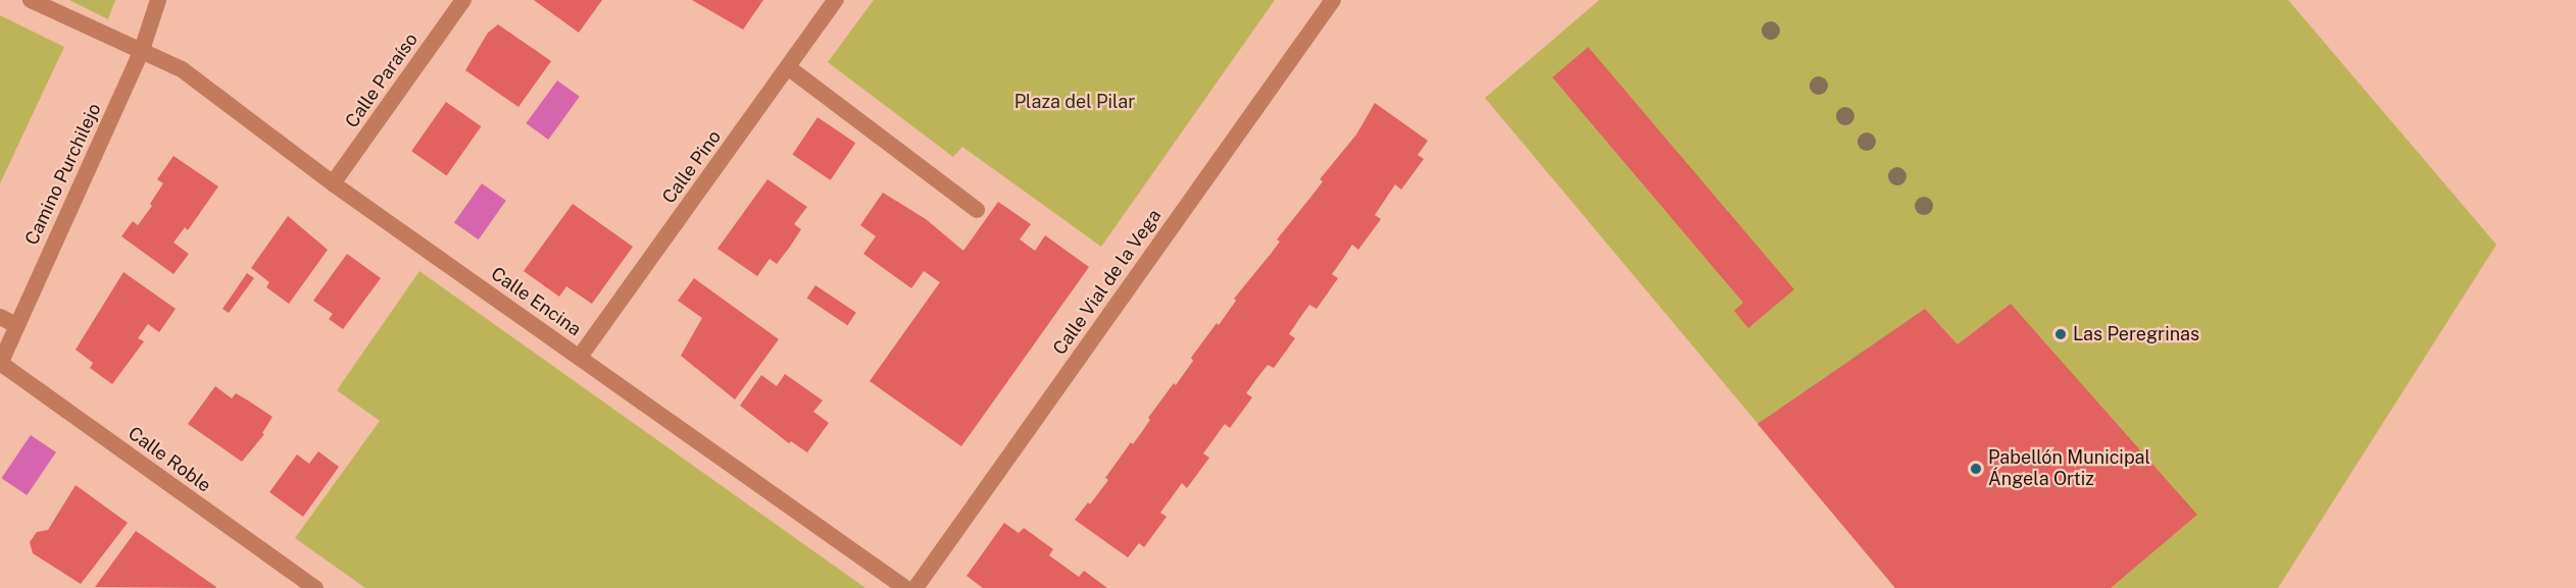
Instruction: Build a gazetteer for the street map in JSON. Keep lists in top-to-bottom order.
{
  "streets": {
    "street": [
      "Calle Paraíso",
      "Calle Pino",
      "Camino Purchilejo",
      "Calle Vial de la Vega",
      "Calle Encina",
      "Calle Roble"
    ]
  },
  "crossings": [
    ["Calle Paraíso", "Calle Encina"],
    ["Calle Pino", "Calle Encina"],
    ["Camino Purchilejo", "Calle Encina"],
    ["Camino Purchilejo", "Calle Roble"]
  ],
  "parks": ["Plaza del Pilar"],
  "places": ["Las Peregrinas", "Pabellón Municipal Ángela Ortiz"]
}
